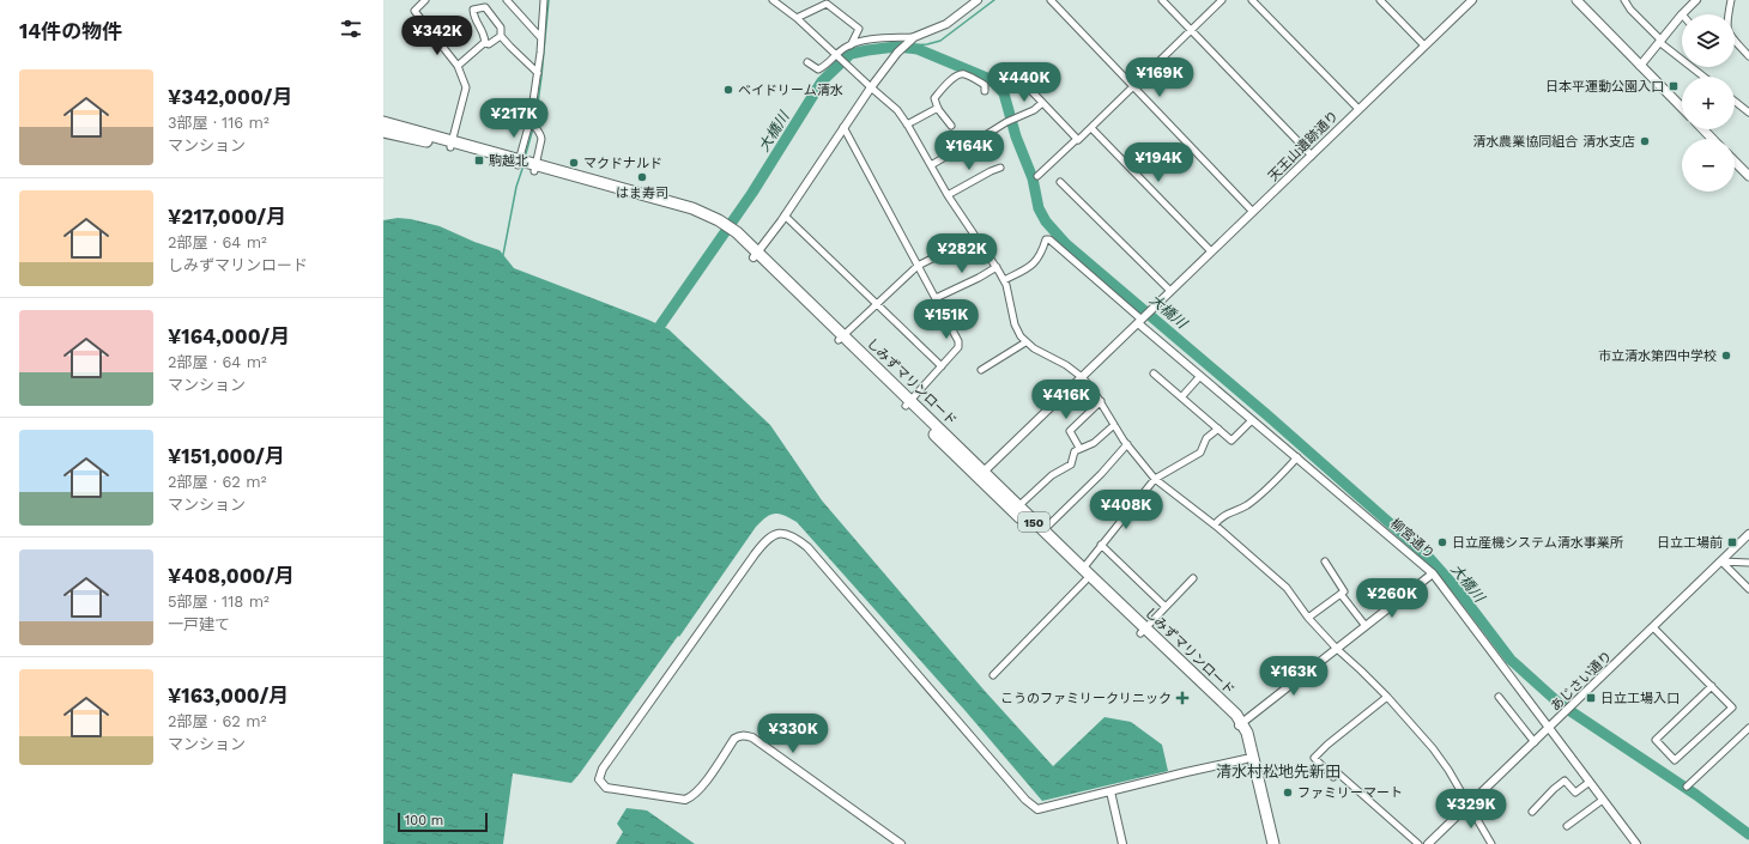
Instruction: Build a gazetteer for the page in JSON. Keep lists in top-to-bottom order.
{
  "streets": {
    "highway": ["しみずマリンロード", "150"],
    "street": ["天王山遺跡通り", "柳宮通り", "あじさい通り"]
  },
  "crossings": [
    ["天王山遺跡通り", "柳宮通り"],
    ["柳宮通り", "あじさい通り"]
  ],
  "districts": ["清水村松地先新田"],
  "water": ["大橋川"],
  "places": {
    "transit": [
      "日本平運動公園入口",
      "駒越北",
      "日立工場前",
      "日立工場入口"
    ],
    "other": [
      "ベイドリーム清水",
      "清水農業協同組合 清水支店",
      "マクドナルド",
      "はま寿司",
      "市立清水第四中学校",
      "日立産機システム清水事業所",
      "ファミリーマート"
    ],
    "health": ["こうのファミリークリニック"]
  },
  "scale_bar": "100 m",
  "page": {
    "heading": "14件の物件",
    "map_buttons": ["+", "−"],
    "price": [
      "¥342K",
      "¥169K",
      "¥440K",
      "¥217K",
      "¥164K",
      "¥194K",
      "¥282K",
      "¥151K",
      "¥416K",
      "¥408K",
      "¥260K",
      "¥163K",
      "¥330K",
      "¥329K"
    ],
    "list": [
      {
        "name": "¥342,000/月",
        "note": "3部屋 · 116 m² · マンション"
      },
      {
        "name": "¥217,000/月",
        "note": "2部屋 · 64 m² · しみずマリンロード"
      },
      {
        "name": "¥164,000/月",
        "note": "2部屋 · 64 m² · マンション"
      },
      {
        "name": "¥151,000/月",
        "note": "2部屋 · 62 m² · マンション"
      },
      {
        "name": "¥408,000/月",
        "note": "5部屋 · 118 m² · 一戸建て"
      },
      {
        "name": "¥163,000/月",
        "note": "2部屋 · 62 m² · マンション"
      }
    ],
    "scale": "100 m"
  }
}
